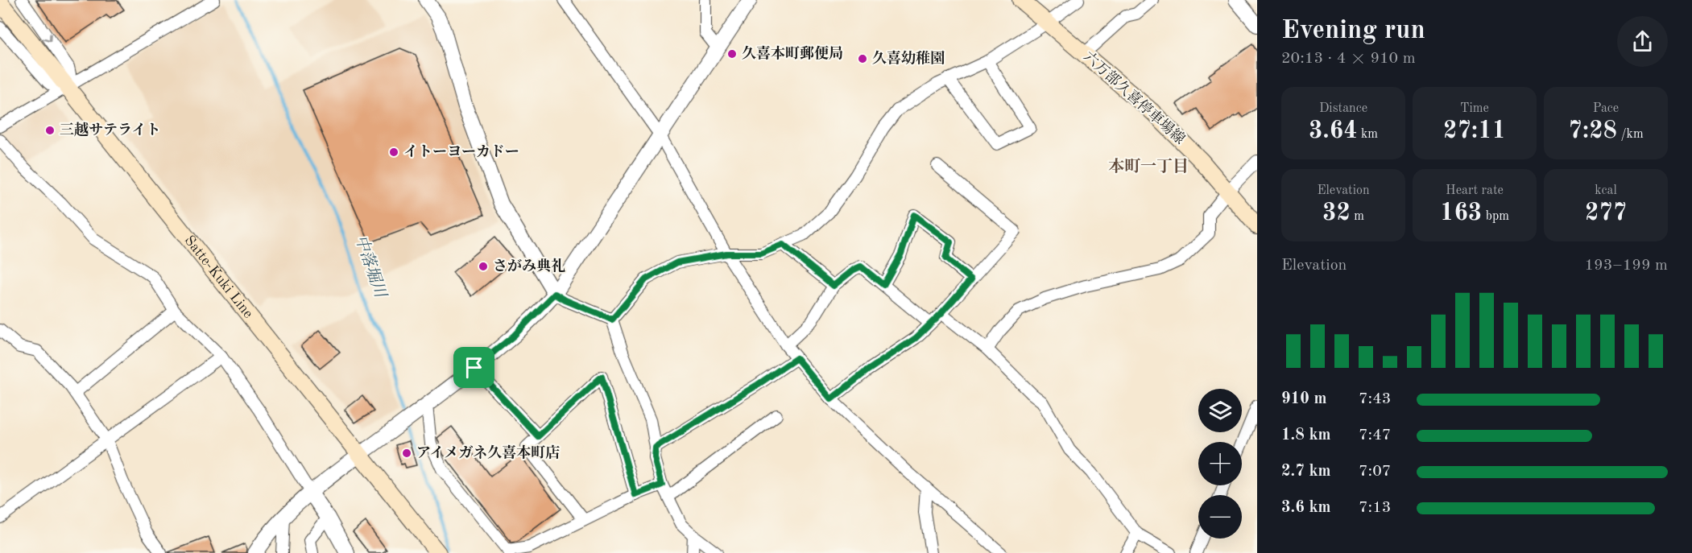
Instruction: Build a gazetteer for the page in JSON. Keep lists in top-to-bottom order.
{
  "streets": {
    "main road": ["六万部久喜停車場線", "Satte-Kuki Line"]
  },
  "districts": ["本町一丁目"],
  "water": ["中落堀川"],
  "places": [
    "久喜本町郵便局",
    "久喜幼稚園",
    "三越サテライト",
    "イトーヨーカドー",
    "さがみ典礼",
    "アイメガネ久喜本町店"
  ],
  "page": {
    "heading": ["Evening run", "20:13 · 4 × 910 m"],
    "stats": [
      ["Distance", "3.64 km"],
      ["Time", "27:11"],
      ["Pace", "7:28 /km"],
      ["Elevation", "32 m"],
      ["Heart rate", "163 bpm"],
      ["kcal", "277"]
    ],
    "chart": ["Elevation", "193–199 m"],
    "list": [
      {
        "name": "910 m",
        "note": "7:43"
      },
      {
        "name": "1.8 km",
        "note": "7:47"
      },
      {
        "name": "2.7 km",
        "note": "7:07"
      },
      {
        "name": "3.6 km",
        "note": "7:13"
      }
    ],
    "map_buttons": ["+", "−"]
  }
}
